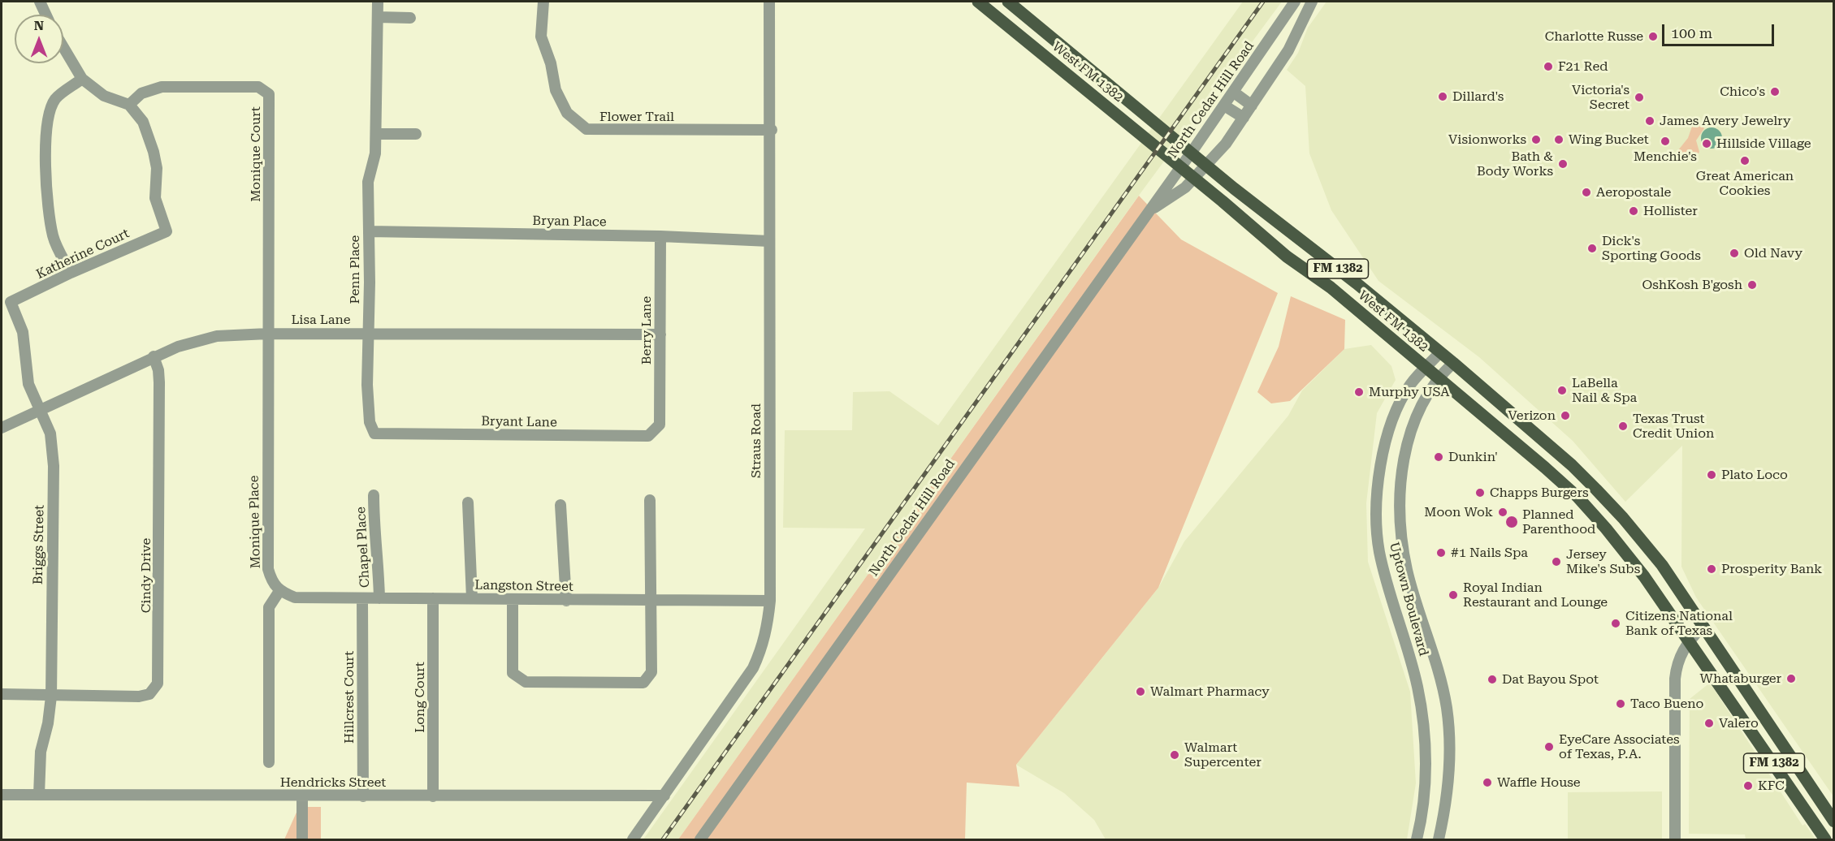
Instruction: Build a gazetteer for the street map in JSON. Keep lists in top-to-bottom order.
{
  "streets": {
    "main road": ["West FM 1382", "FM 1382"],
    "street": [
      "North Cedar Hill Road",
      "Flower Trail",
      "Monique Court",
      "Bryan Place",
      "Katherine Court",
      "Penn Place",
      "Lisa Lane",
      "Berry Lane",
      "Bryant Lane",
      "Straus Road",
      "Monique Place",
      "Briggs Street",
      "Chapel Place",
      "Cindy Drive",
      "Langston Street",
      "Uptown Boulevard",
      "Hillcrest Court",
      "Long Court",
      "Hendricks Street"
    ]
  },
  "crossings": [
    ["West FM 1382", "FM 1382"],
    ["West FM 1382", "Uptown Boulevard"],
    ["Flower Trail", "Straus Road"],
    ["Monique Court", "Katherine Court"],
    ["Monique Court", "Lisa Lane"],
    ["Monique Court", "Monique Place"],
    ["Bryan Place", "Penn Place"],
    ["Bryan Place", "Berry Lane"],
    ["Bryan Place", "Straus Road"],
    ["Katherine Court", "Briggs Street"],
    ["Penn Place", "Lisa Lane"],
    ["Penn Place", "Bryant Lane"],
    ["Lisa Lane", "Berry Lane"],
    ["Lisa Lane", "Monique Place"],
    ["Lisa Lane", "Briggs Street"],
    ["Lisa Lane", "Cindy Drive"],
    ["Berry Lane", "Bryant Lane"],
    ["Straus Road", "Langston Street"],
    ["Straus Road", "Hendricks Street"],
    ["Monique Place", "Langston Street"],
    ["Briggs Street", "Cindy Drive"],
    ["Briggs Street", "Hendricks Street"],
    ["Chapel Place", "Langston Street"],
    ["Langston Street", "Hillcrest Court"],
    ["Langston Street", "Long Court"],
    ["Hillcrest Court", "Hendricks Street"],
    ["Long Court", "Hendricks Street"]
  ],
  "places": [
    "Charlotte Russe",
    "F21 Red",
    "Chico's",
    "Dillard's",
    "Victoria's Secret",
    "James Avery Jewelry",
    "Visionworks",
    "Wing Bucket",
    "Menchie's",
    "Hillside Village",
    "Great American Cookies",
    "Bath & Body Works",
    "Aeropostale",
    "Hollister",
    "Dick's Sporting Goods",
    "Old Navy",
    "OshKosh B'gosh",
    "LaBella Nail & Spa",
    "Murphy USA",
    "Verizon",
    "Texas Trust Credit Union",
    "Dunkin'",
    "Plato Loco",
    "Chapps Burgers",
    "Moon Wok",
    "Planned Parenthood",
    "#1 Nails Spa",
    "Jersey Mike's Subs",
    "Prosperity Bank",
    "Royal Indian Restaurant and Lounge",
    "Citizens National Bank of Texas",
    "Whataburger",
    "Dat Bayou Spot",
    "Walmart Pharmacy",
    "Taco Bueno",
    "Valero",
    "EyeCare Associates of Texas, P.A.",
    "Walmart Supercenter",
    "Waffle House",
    "KFC"
  ],
  "scale_bar": "100 m",
  "north": "top"
}
